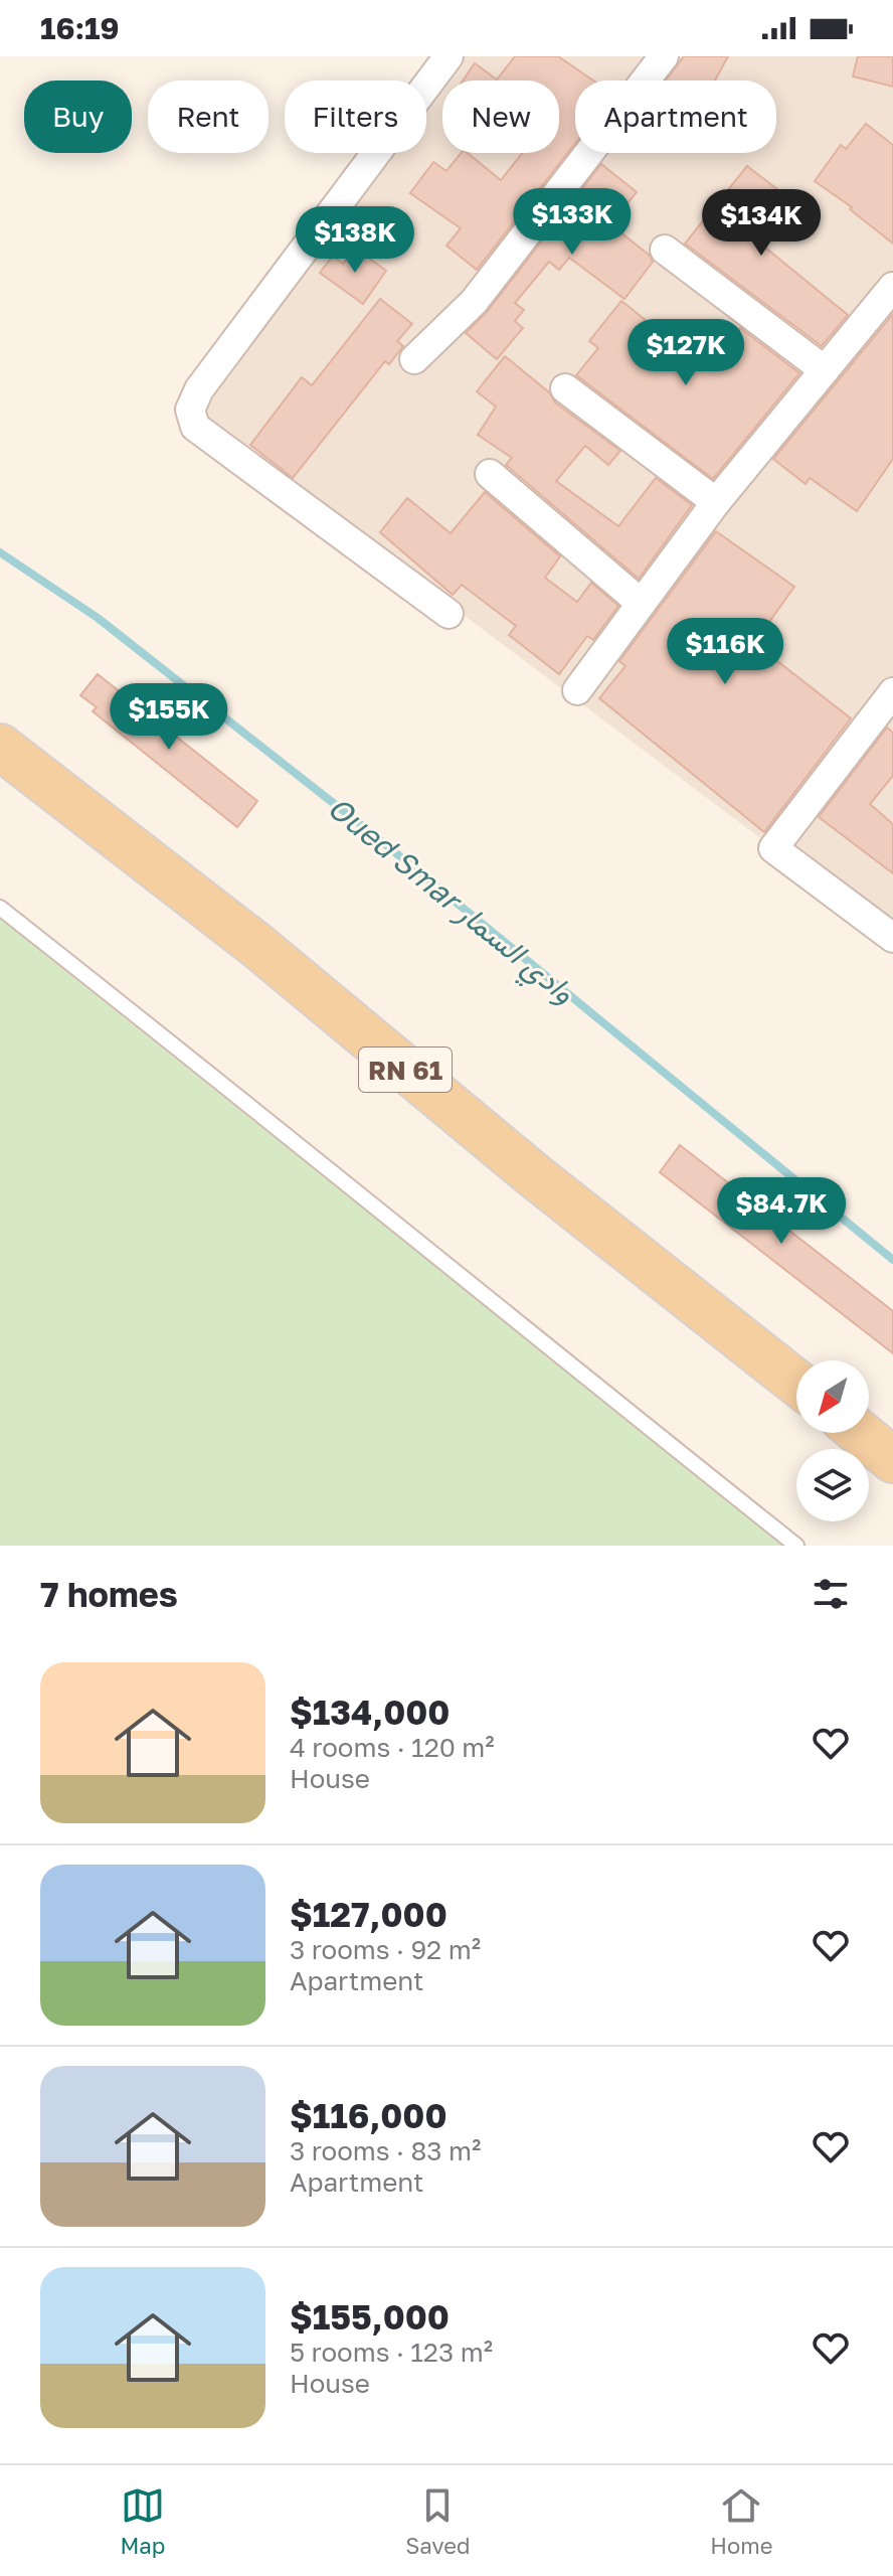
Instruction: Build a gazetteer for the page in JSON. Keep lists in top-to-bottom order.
{
  "streets": {
    "main road": ["RN 61"]
  },
  "water": ["Oued Smar وادي السمار"],
  "north": "bottom left",
  "page": {
    "status": "16:19",
    "chip": [
      "Buy",
      "Rent",
      "Filters",
      "New",
      "Apartment"
    ],
    "price": [
      "$133K",
      "$134K",
      "$138K",
      "$127K",
      "$116K",
      "$155K",
      "$84.7K"
    ],
    "heading": "7 homes",
    "list": [
      {
        "name": "$134,000",
        "note": "4 rooms · 120 m² · House"
      },
      {
        "name": "$127,000",
        "note": "3 rooms · 92 m² · Apartment"
      },
      {
        "name": "$116,000",
        "note": "3 rooms · 83 m² · Apartment"
      },
      {
        "name": "$155,000",
        "note": "5 rooms · 123 m² · House"
      }
    ],
    "tabs": ["Map", "Saved", "Home"]
  }
}
